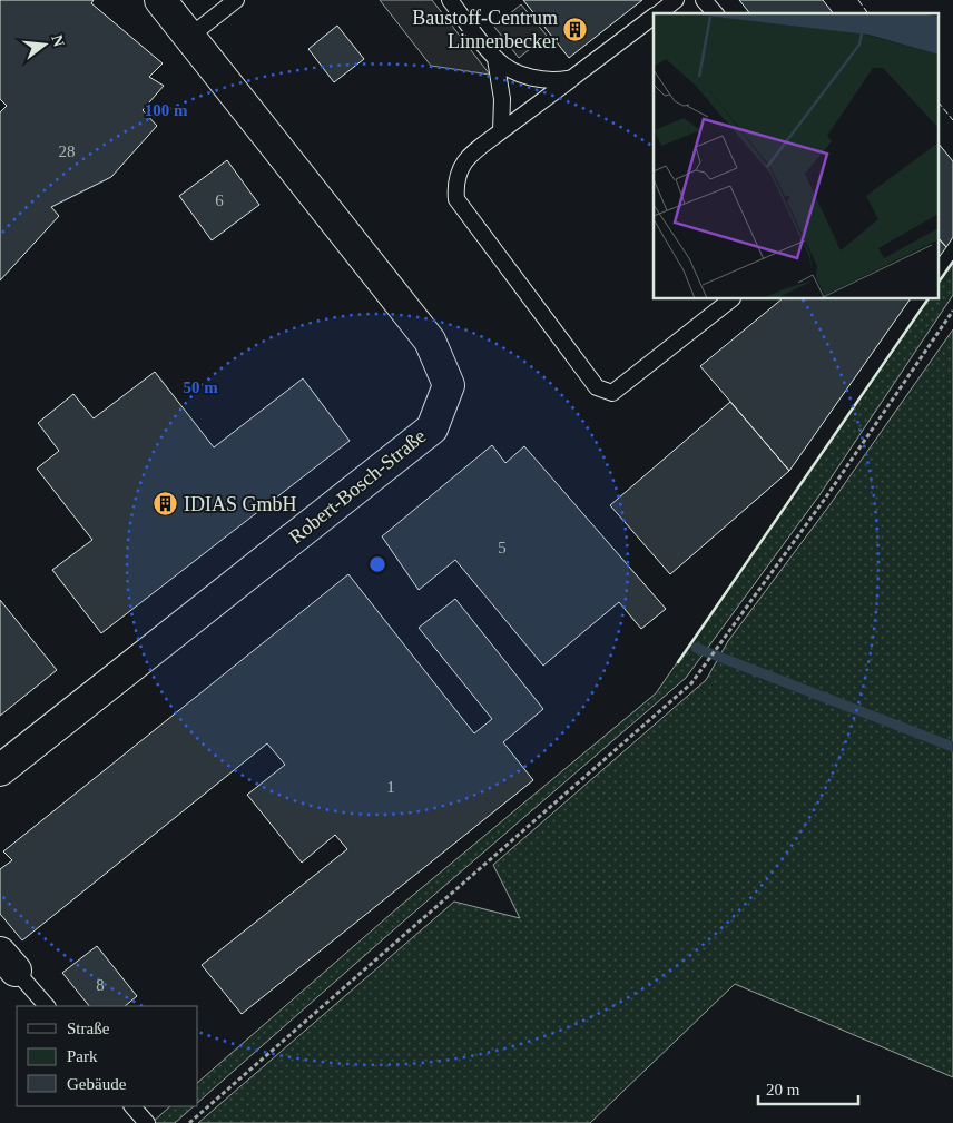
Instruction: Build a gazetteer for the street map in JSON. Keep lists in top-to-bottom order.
{
  "streets": {
    "street": ["Robert-Bosch-Straße"]
  },
  "places": {
    "building": ["Baustoff-Centrum Linnenbecker", "IDIAS GmbH"]
  },
  "house_numbers": [
    "28",
    "6",
    "5",
    "1",
    "8"
  ],
  "legend": ["Straße", "Park", "Gebäude"],
  "scale_bar": "20 m",
  "north": "right",
  "rings": ["100 m", "50 m"]
}
